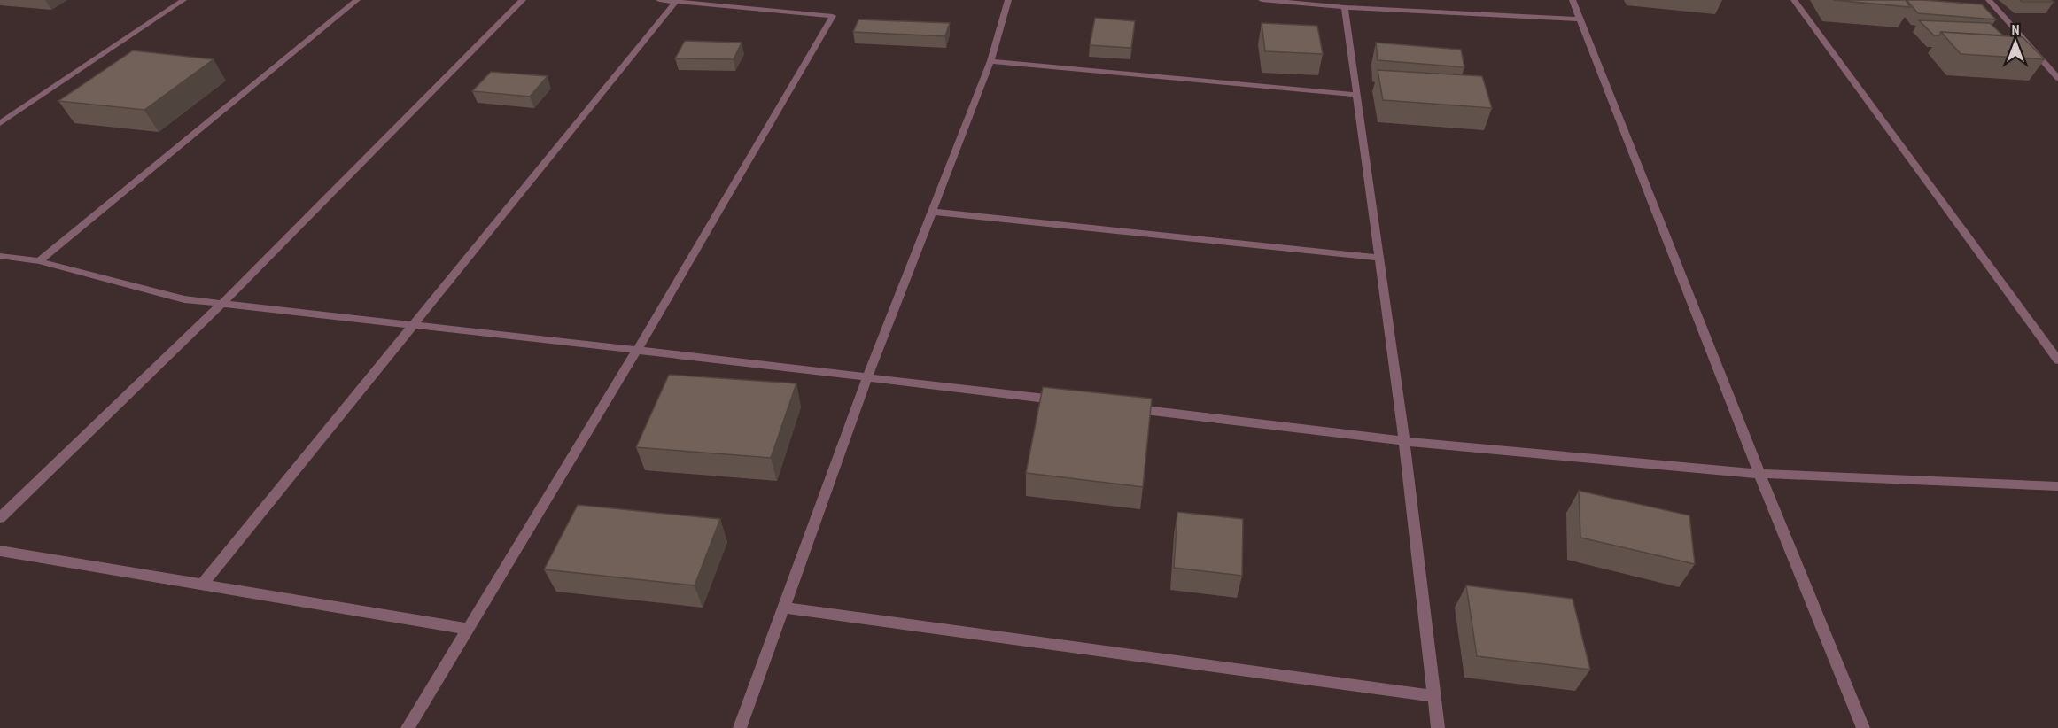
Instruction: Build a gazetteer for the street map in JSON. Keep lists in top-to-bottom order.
{
  "north": "top"
}
